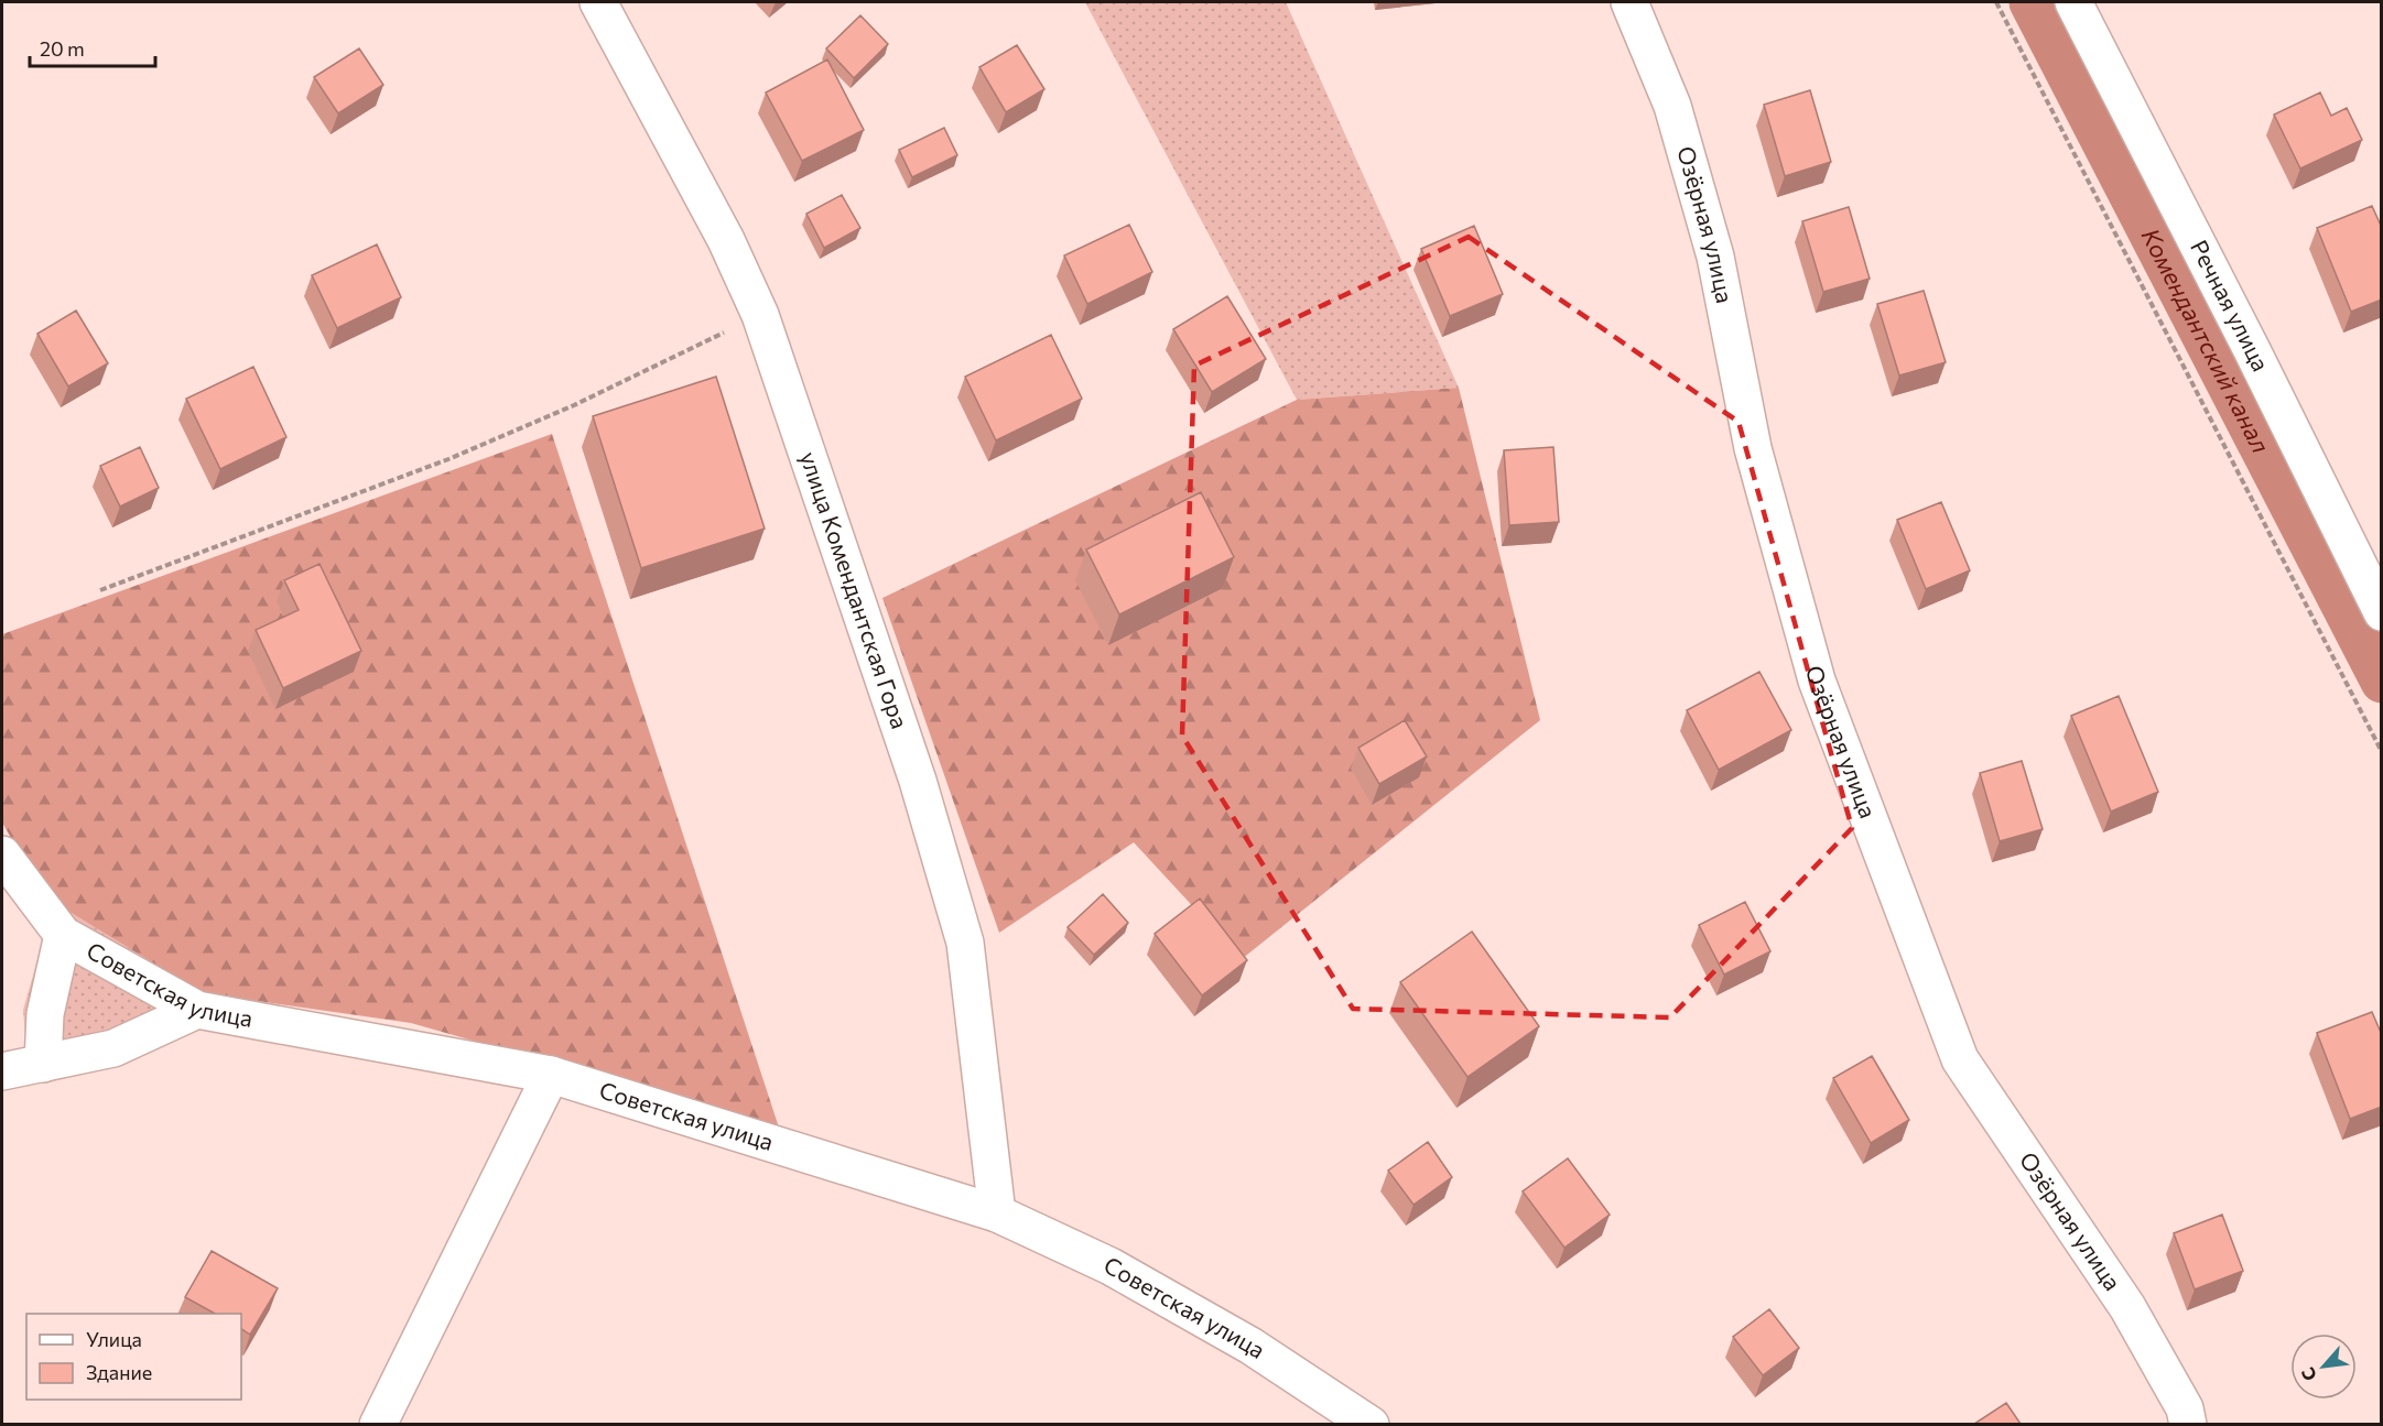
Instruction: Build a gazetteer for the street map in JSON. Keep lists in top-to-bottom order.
{
  "streets": {
    "street": [
      "Озёрная улица",
      "Речная улица",
      "улица Комендантская Гора",
      "Советская улица"
    ]
  },
  "crossings": [
    ["улица Комендантская Гора", "Советская улица"]
  ],
  "water": ["Комендантский канал"],
  "legend": ["Улица", "Здание"],
  "scale_bar": "20 m",
  "north": "bottom left"
}
